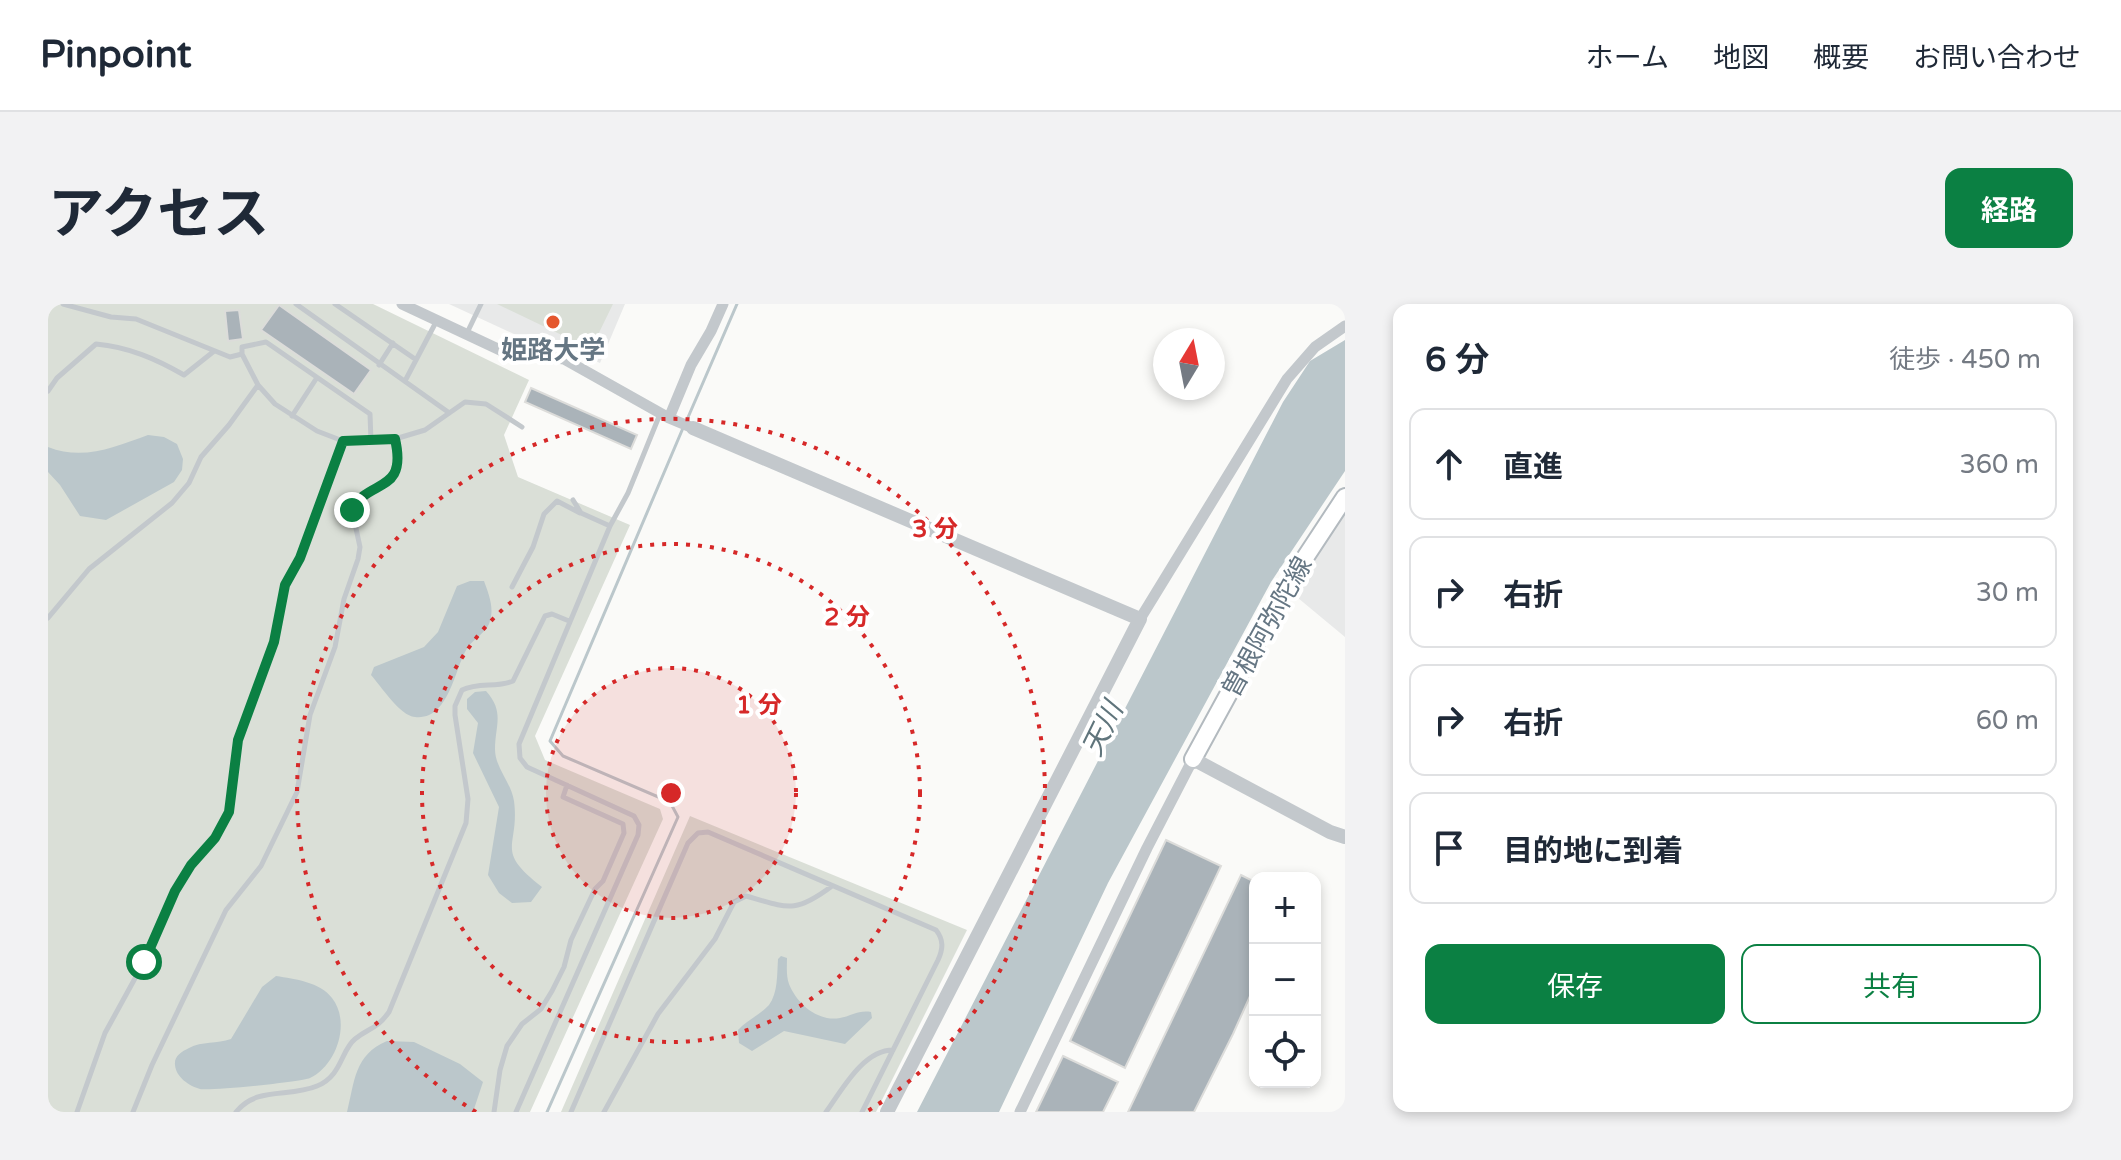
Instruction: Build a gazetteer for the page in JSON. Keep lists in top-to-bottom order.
{
  "streets": {
    "main road": ["曽根阿弥陀線"]
  },
  "water": ["天川"],
  "places": ["姫路大学"],
  "north": "top",
  "page": {
    "header": "Pinpoint",
    "nav": [
      "ホーム",
      "地図",
      "概要",
      "お問い合わせ"
    ],
    "title": "アクセス",
    "buttons": [
      "経路",
      ["保存", "共有"]
    ],
    "heading": ["6 分", "徒歩 · 450 m"],
    "list": [
      ["直進", "360 m"],
      ["右折", "30 m"],
      ["右折", "60 m"],
      "目的地に到着"
    ],
    "map_buttons": ["+", "−"]
  },
  "rings": ["3 分", "2 分", "1 分"]
}
